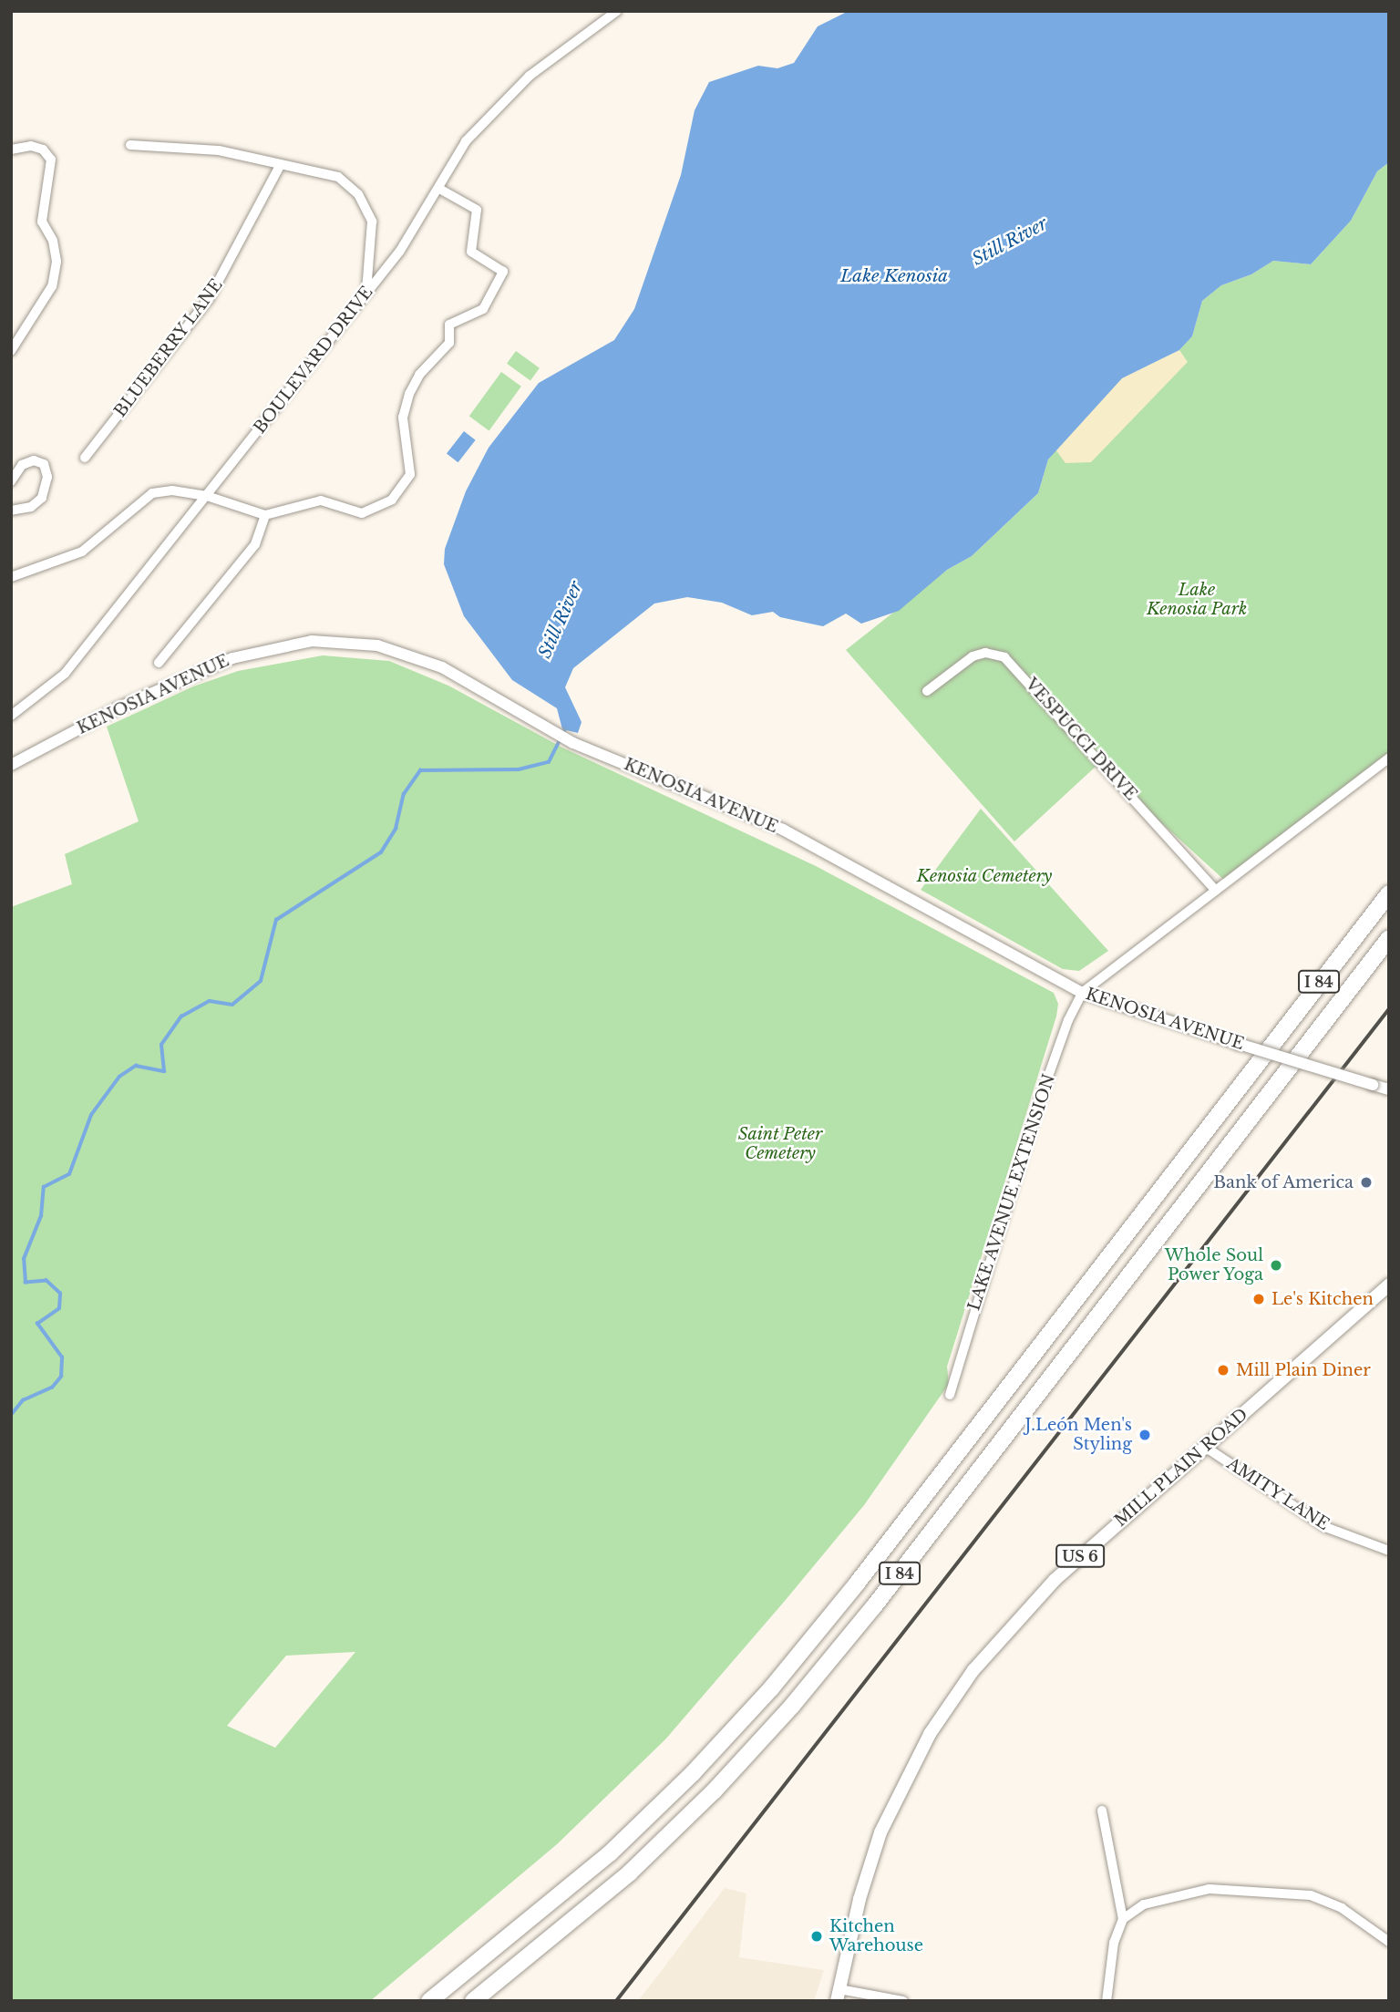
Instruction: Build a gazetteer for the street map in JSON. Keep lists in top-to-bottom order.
{
  "streets": {
    "highway": ["I 84"],
    "main road": ["MILL PLAIN ROAD", "US 6"],
    "street": [
      "BLUEBERRY LANE",
      "BOULEVARD DRIVE",
      "KENOSIA AVENUE",
      "VESPUCCI DRIVE",
      "LAKE AVENUE EXTENSION",
      "AMITY LANE"
    ]
  },
  "crossings": [
    ["KENOSIA AVENUE", "LAKE AVENUE EXTENSION"],
    ["MILL PLAIN ROAD", "AMITY LANE"]
  ],
  "water": ["Still River", "Lake Kenosia"],
  "parks": ["Lake Kenosia Park", "Kenosia Cemetery", "Saint Peter Cemetery"],
  "places": [
    "Bank of America",
    "Whole Soul Power Yoga",
    "Le's Kitchen",
    "Mill Plain Diner",
    "J.León Men's Styling",
    "Kitchen Warehouse"
  ]
}
